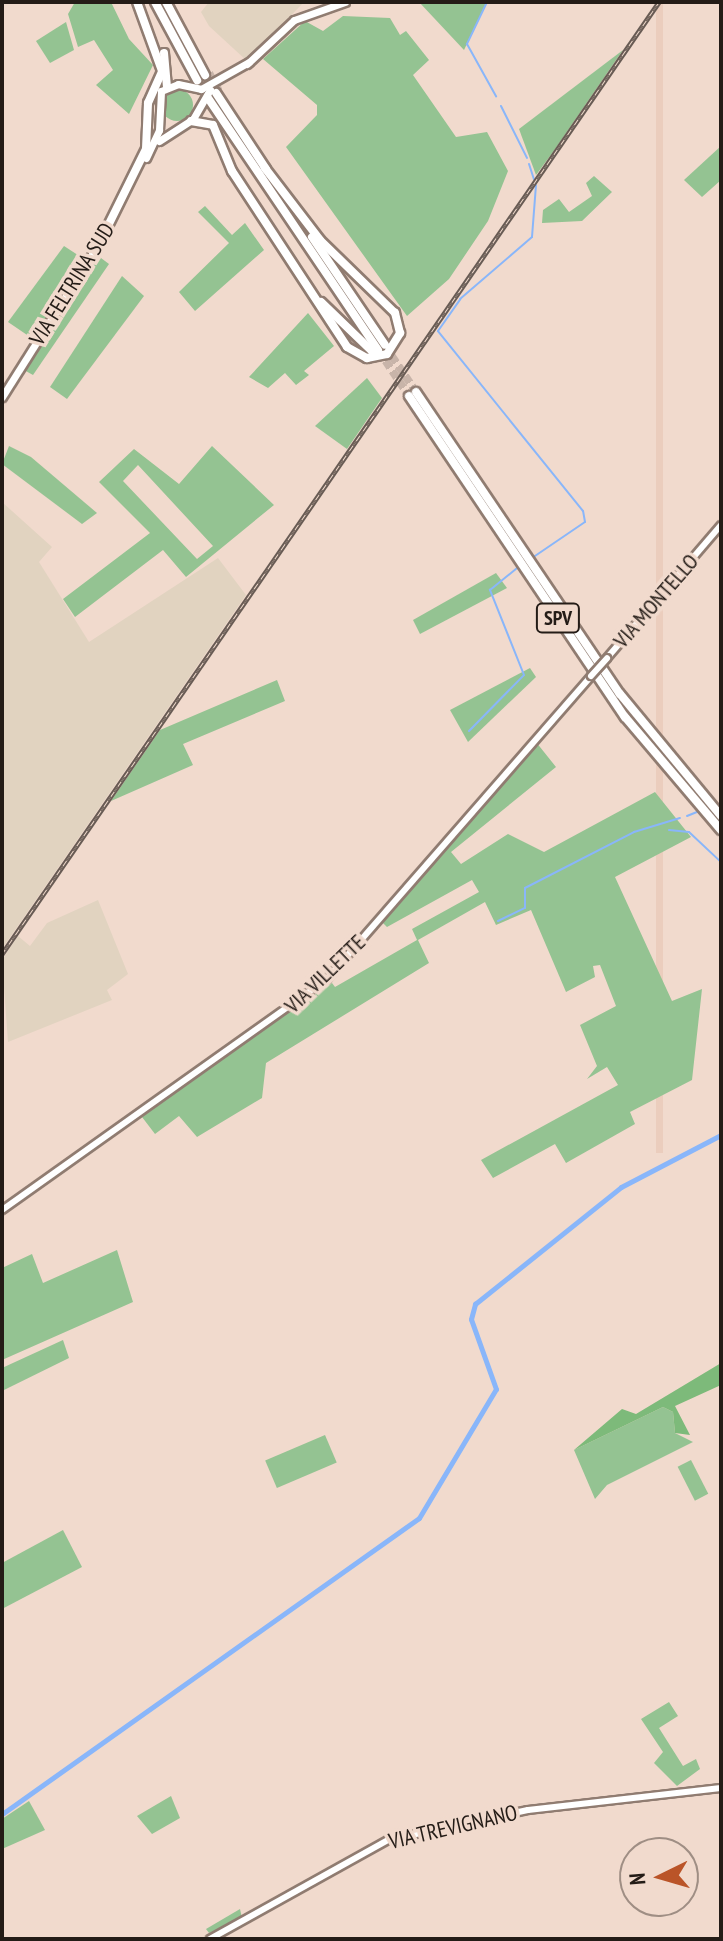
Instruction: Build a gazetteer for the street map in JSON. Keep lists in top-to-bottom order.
{
  "streets": {
    "highway": ["SPV"],
    "main road": ["VIA FELTRINA SUD"],
    "street": ["VIA MONTELLO", "VIA VILLETTE", "VIA TREVIGNANO"]
  },
  "crossings": [
    ["VIA MONTELLO", "VIA VILLETTE"]
  ],
  "north": "left"
}
